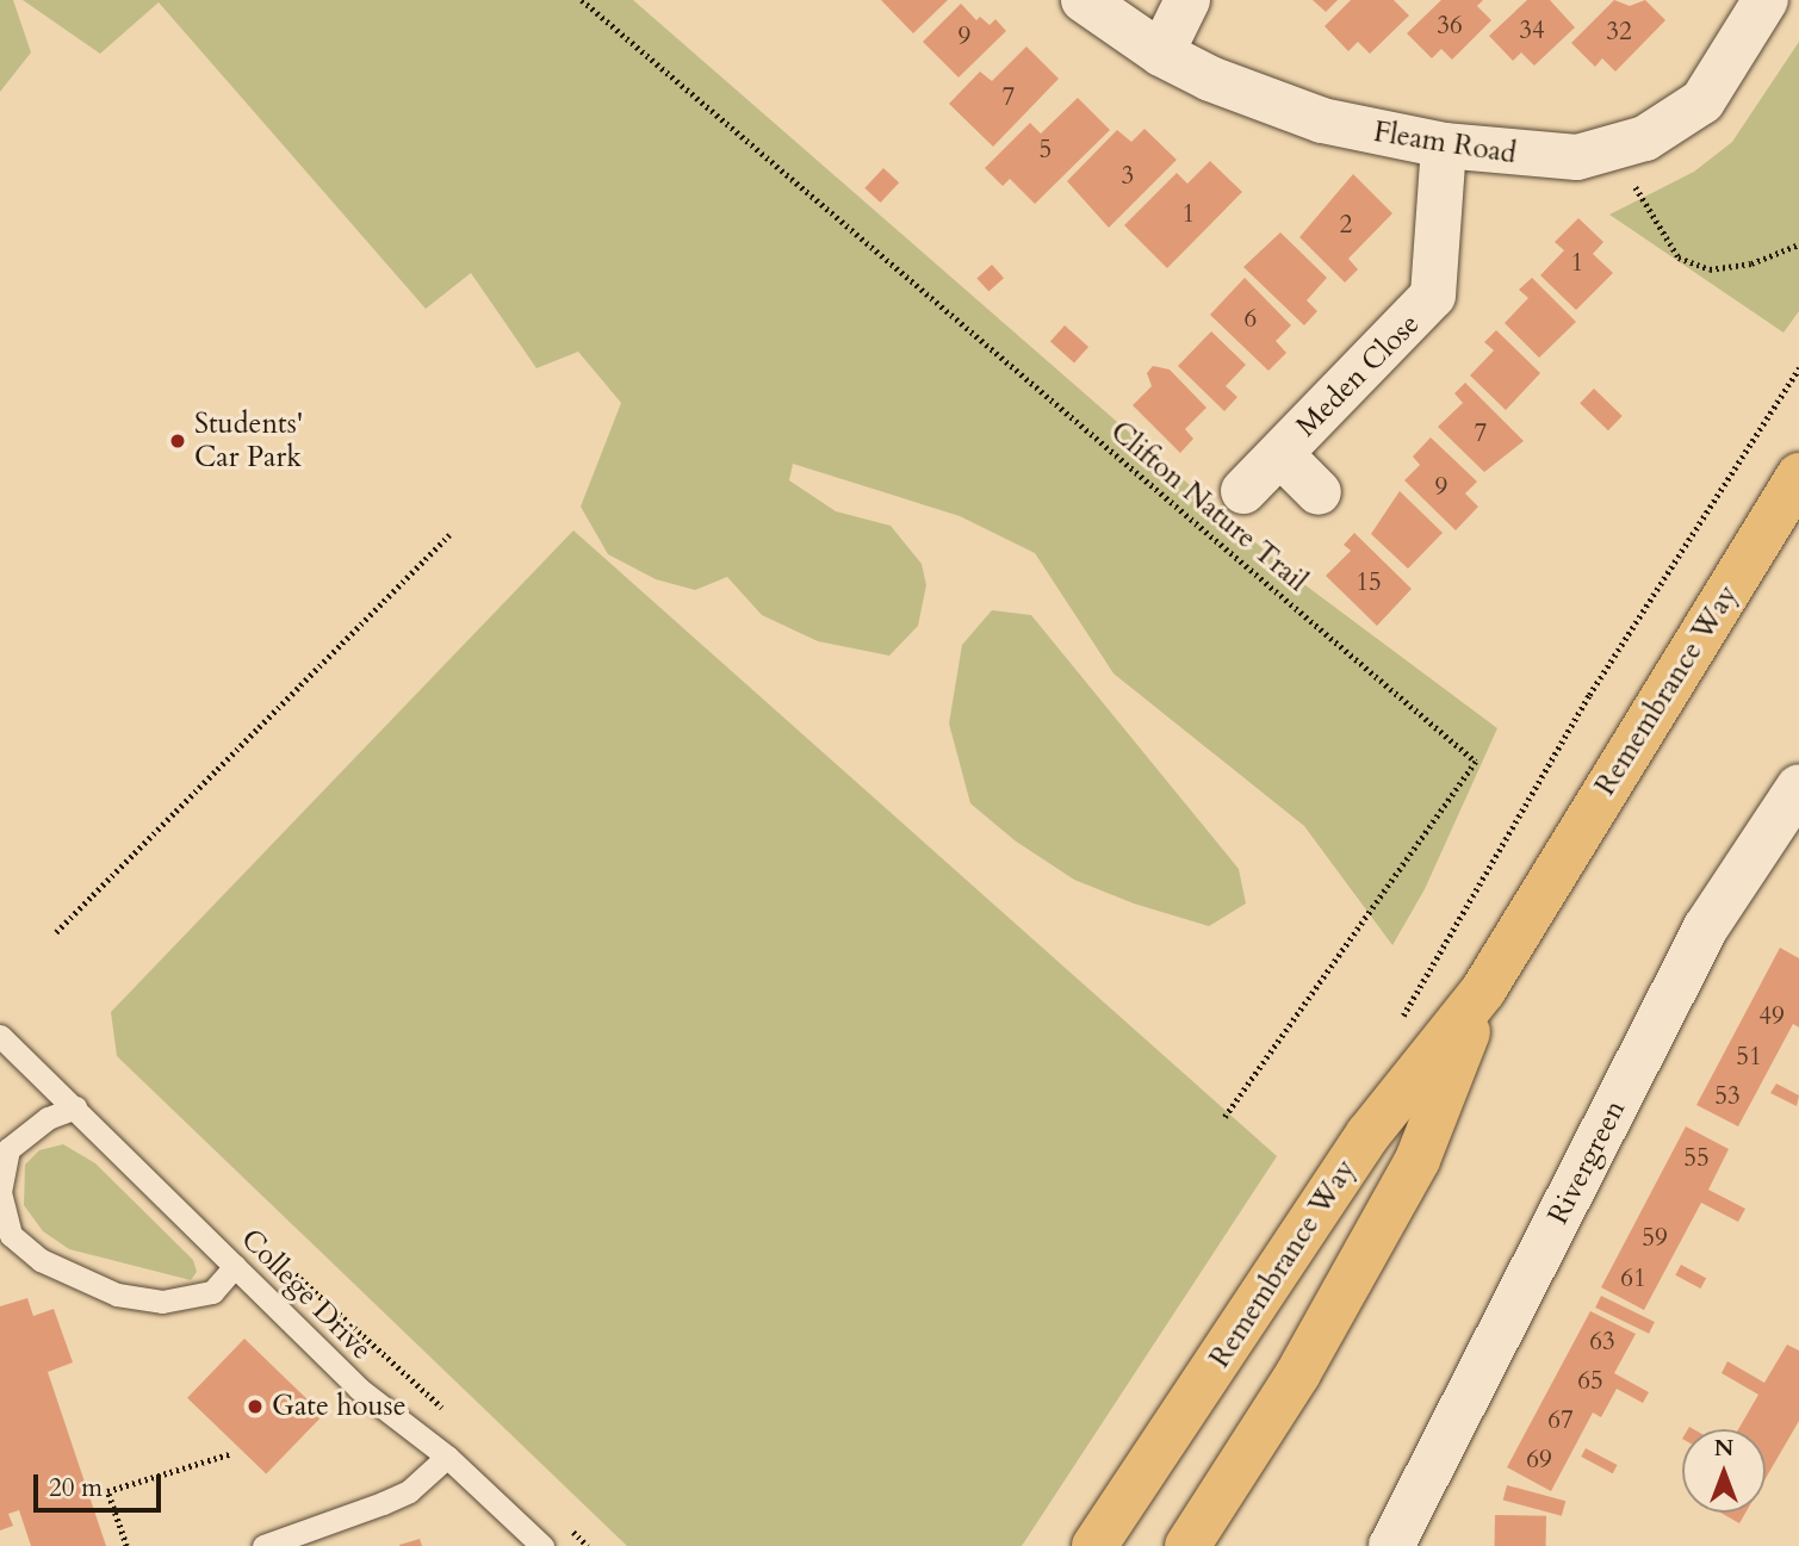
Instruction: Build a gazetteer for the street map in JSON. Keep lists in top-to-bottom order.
{
  "streets": {
    "highway": ["Remembrance Way"],
    "street": ["Fleam Road", "Meden Close", "Rivergreen"],
    "lane": ["College Drive"],
    "path": ["Clifton Nature Trail"]
  },
  "crossings": [
    ["Fleam Road", "Meden Close"]
  ],
  "places": ["Students' Car Park", "Gate house"],
  "house_numbers": [
    "36",
    "34",
    "32",
    "9",
    "7",
    "5",
    "3",
    "1",
    "2",
    "1",
    "6",
    "7",
    "9",
    "15",
    "49",
    "51",
    "53",
    "55",
    "59",
    "61",
    "63",
    "65",
    "67",
    "69"
  ],
  "scale_bar": "20 m",
  "north": "top"
}
